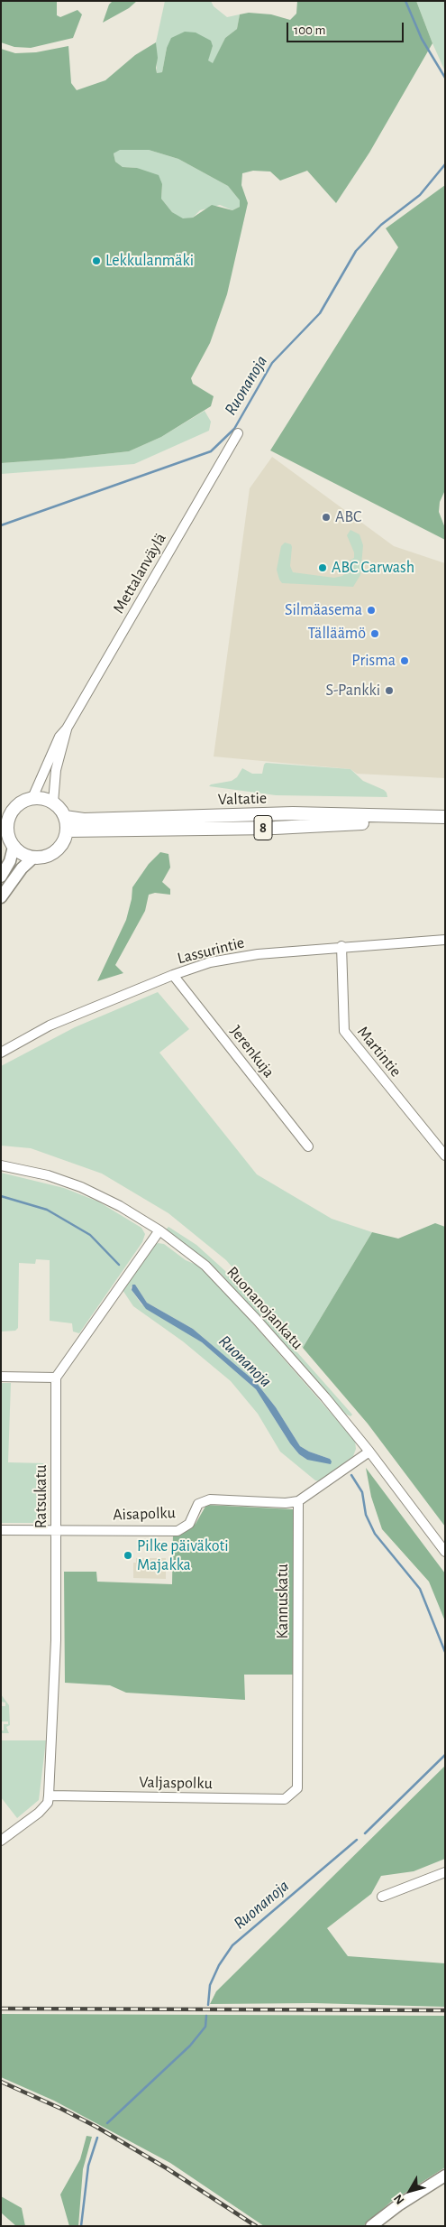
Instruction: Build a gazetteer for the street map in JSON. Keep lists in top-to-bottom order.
{
  "streets": {
    "highway": ["Valtatie", "8"],
    "street": [
      "Mettalanväylä",
      "Lassurintie",
      "Jerenkuja",
      "Martintie",
      "Ruonanojankatu",
      "Ratsukatu",
      "Aisapolku",
      "Kannuskatu",
      "Valjaspolku"
    ]
  },
  "crossings": [
    ["Mettalanväylä", "Valtatie"],
    ["Lassurintie", "Jerenkuja"],
    ["Lassurintie", "Martintie"],
    ["Ratsukatu", "Aisapolku"],
    ["Ratsukatu", "Valjaspolku"],
    ["Aisapolku", "Kannuskatu"],
    ["Kannuskatu", "Valjaspolku"]
  ],
  "water": ["Ruonanoja"],
  "places": [
    "Lekkulanmäki",
    "ABC",
    "ABC Carwash",
    "Silmäasema",
    "Tälläämö",
    "Prisma",
    "S-Pankki",
    "Pilke päiväkoti Majakka"
  ],
  "scale_bar": "100 m",
  "north": "bottom left"
}
